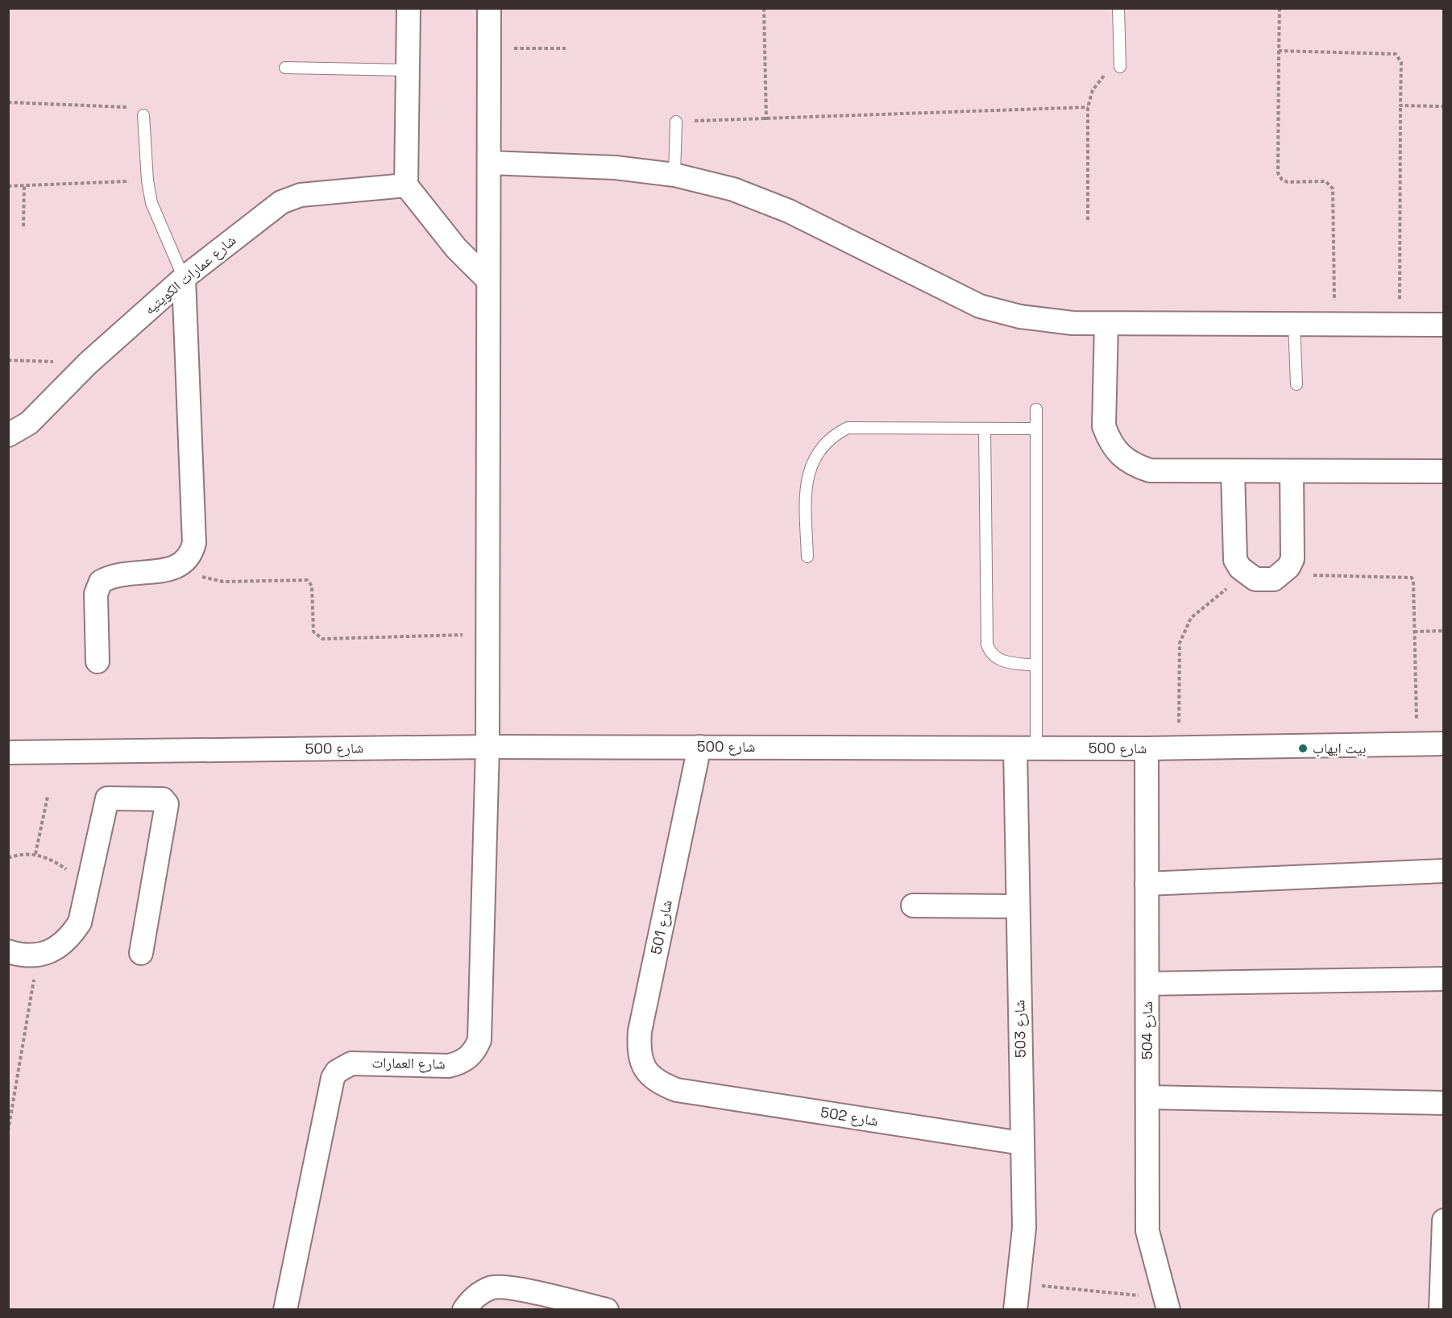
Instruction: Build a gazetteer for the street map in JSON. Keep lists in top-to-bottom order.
{
  "streets": {
    "street": [
      "شارع عمارات الكويتيه",
      "شارع 500",
      "شارع 501",
      "شارع 503",
      "شارع 504",
      "شارع العمارات",
      "شارع 502"
    ]
  },
  "crossings": [
    ["شارع 500", "شارع 501"],
    ["شارع 500", "شارع 503"],
    ["شارع 500", "شارع 504"],
    ["شارع 500", "شارع العمارات"],
    ["شارع 501", "شارع 502"],
    ["شارع 503", "شارع 502"]
  ],
  "places": ["بيت ايهاب"]
}
